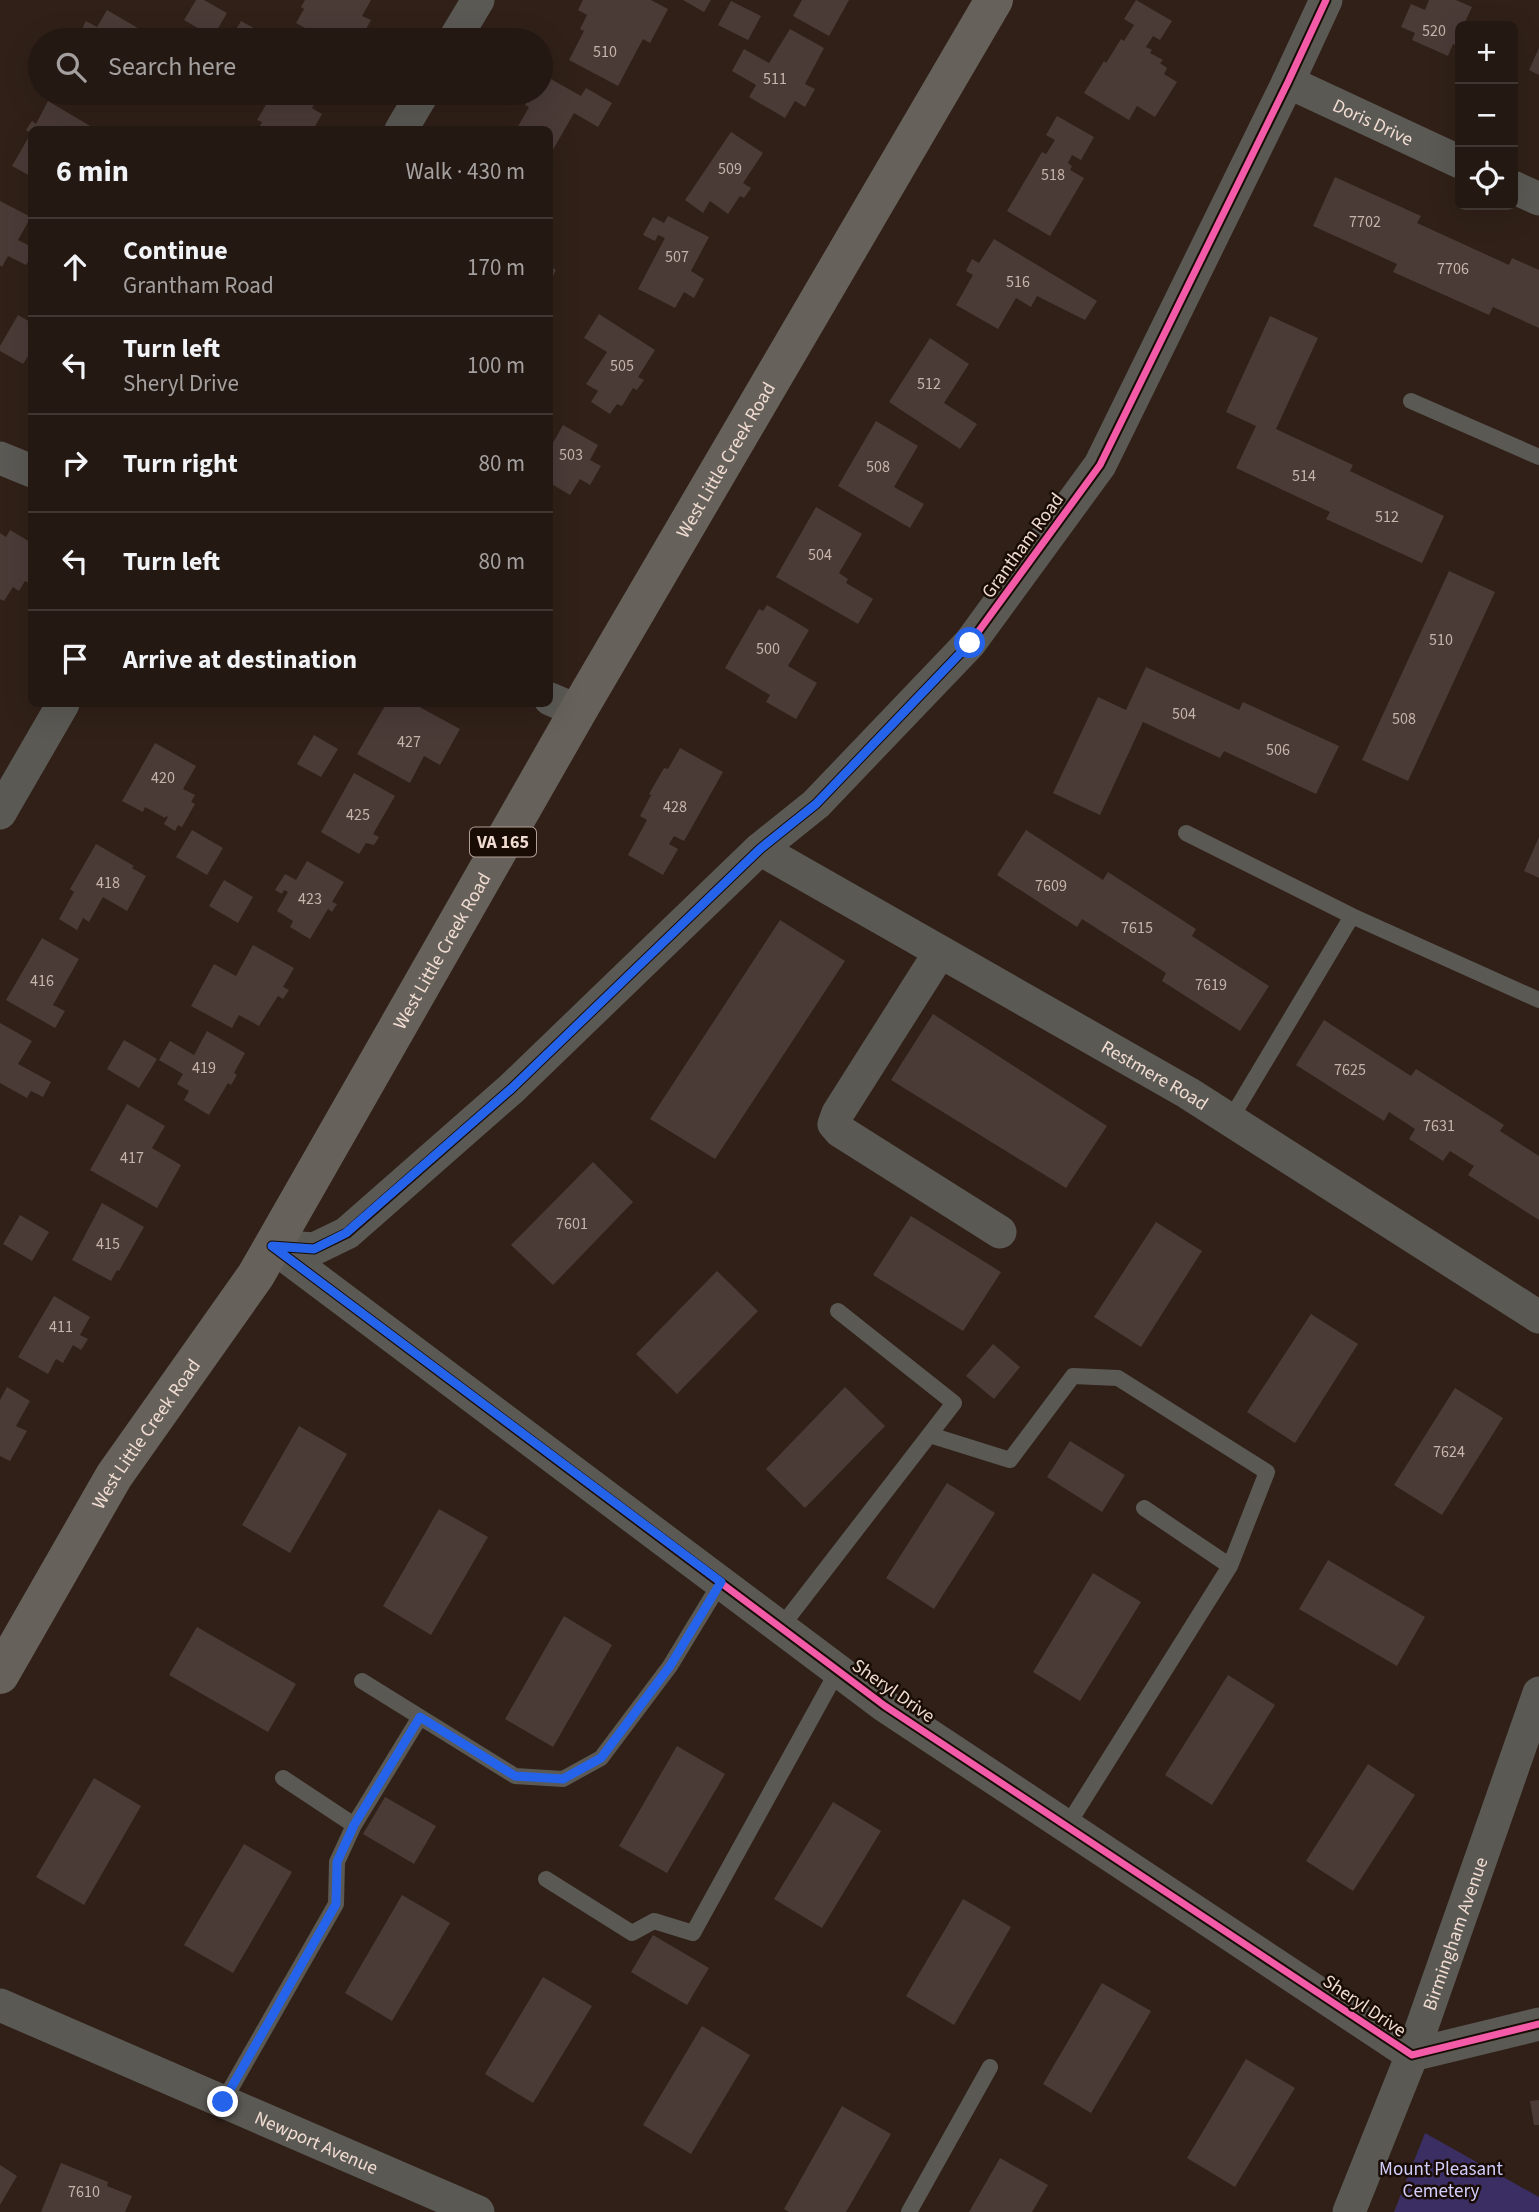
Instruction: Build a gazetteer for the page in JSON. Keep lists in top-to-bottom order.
{
  "streets": {
    "main road": ["West Little Creek Road", "VA 165"],
    "street": [
      "Doris Drive",
      "Grantham Road",
      "Restmere Road",
      "Sheryl Drive",
      "Birmingham Avenue",
      "Newport Avenue"
    ]
  },
  "crossings": [
    ["Doris Drive", "Grantham Road"],
    ["West Little Creek Road", "Grantham Road"],
    ["West Little Creek Road", "Sheryl Drive"],
    ["Grantham Road", "Restmere Road"],
    ["Grantham Road", "Sheryl Drive"],
    ["Sheryl Drive", "Birmingham Avenue"]
  ],
  "parks": ["Mount Pleasant Cemetery"],
  "house_numbers": [
    "520",
    "510",
    "511",
    "509",
    "518",
    "7702",
    "507",
    "7706",
    "516",
    "505",
    "512",
    "503",
    "508",
    "514",
    "512",
    "504",
    "510",
    "500",
    "504",
    "508",
    "427",
    "506",
    "420",
    "428",
    "425",
    "418",
    "7609",
    "423",
    "7615",
    "416",
    "7619",
    "419",
    "7625",
    "7631",
    "417",
    "7601",
    "415",
    "411",
    "7624",
    "7610"
  ],
  "page": {
    "map_buttons": ["+", "−"],
    "search": "Search here",
    "heading": ["6 min", "Walk · 430 m"],
    "list": [
      ["Continue", "Grantham Road", "170 m"],
      ["Turn left", "Sheryl Drive", "100 m"],
      ["Turn right", "80 m"],
      ["Turn left", "80 m"],
      "Arrive at destination"
    ]
  }
}
